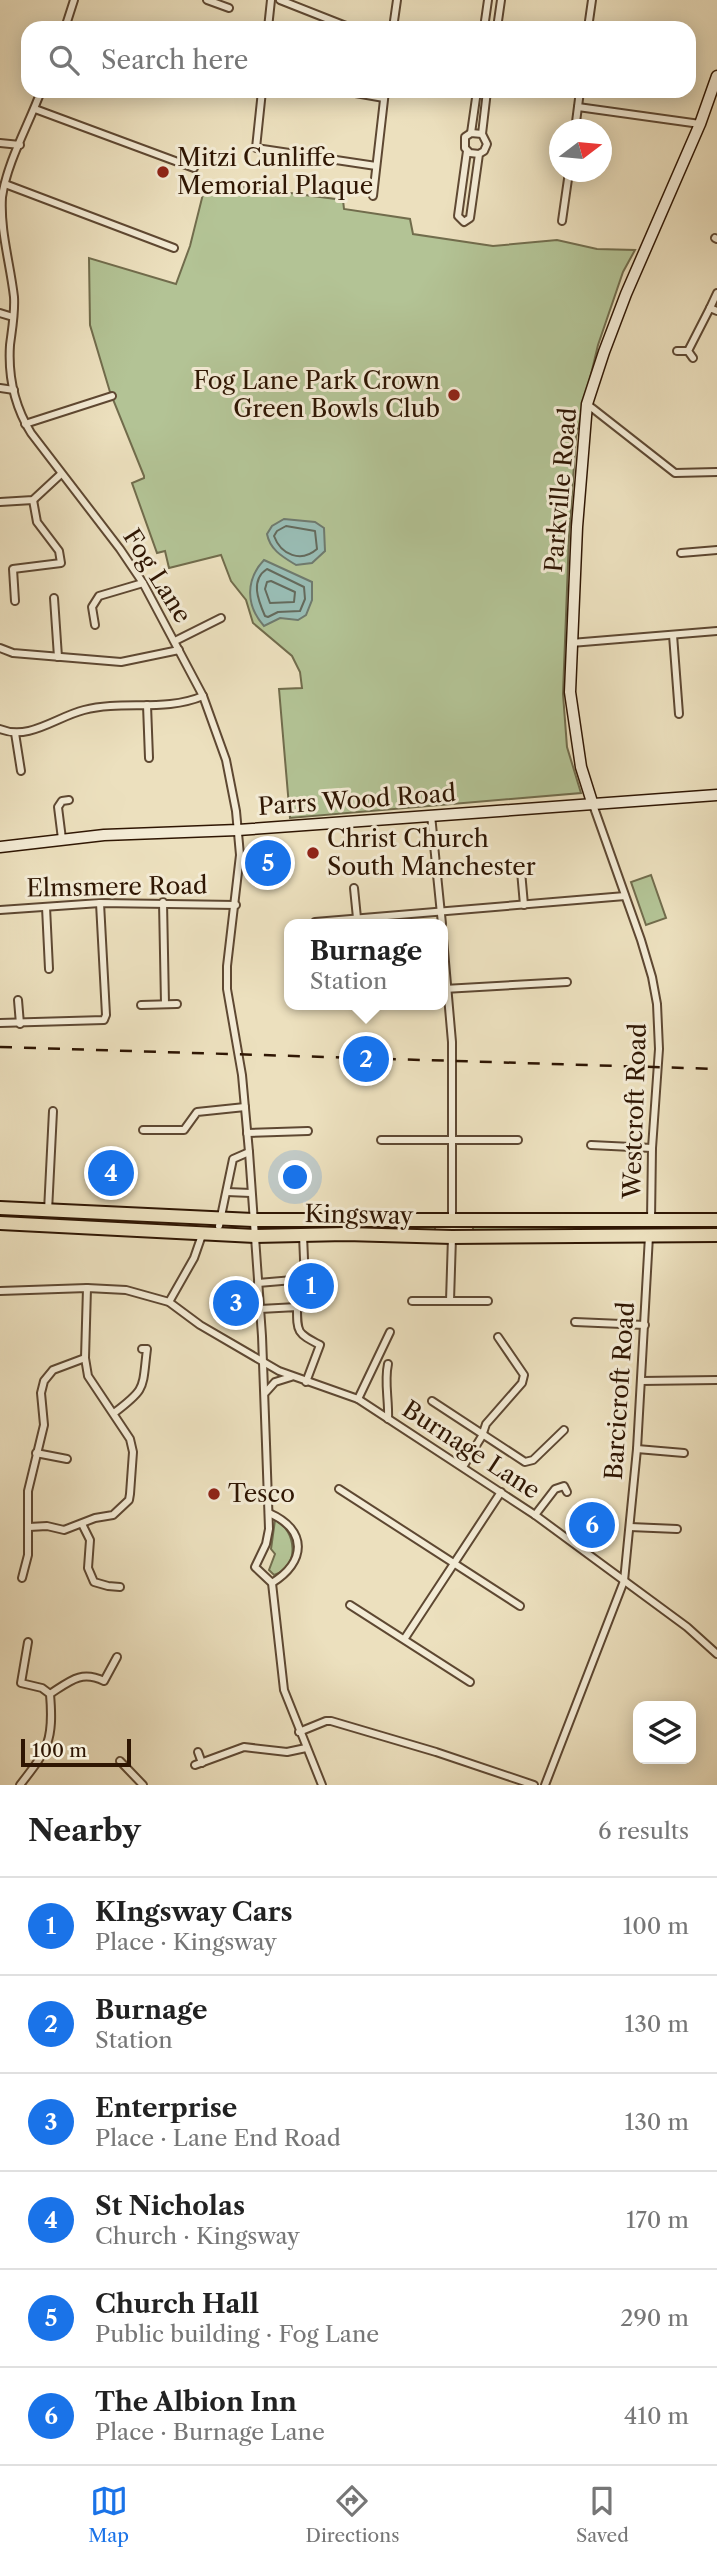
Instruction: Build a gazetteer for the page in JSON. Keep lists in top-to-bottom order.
{
  "streets": {
    "highway": ["Kingsway"],
    "street": [
      "Parkville Road",
      "Fog Lane",
      "Parrs Wood Road",
      "Elmsmere Road",
      "Westcroft Road",
      "Barcicroft Road",
      "Burnage Lane"
    ]
  },
  "crossings": [
    ["Parkville Road", "Parrs Wood Road"],
    ["Parkville Road", "Westcroft Road"],
    ["Fog Lane", "Parrs Wood Road"],
    ["Fog Lane", "Elmsmere Road"],
    ["Fog Lane", "Kingsway"],
    ["Fog Lane", "Burnage Lane"],
    ["Parrs Wood Road", "Westcroft Road"],
    ["Westcroft Road", "Kingsway"],
    ["Kingsway", "Barcicroft Road"],
    ["Barcicroft Road", "Burnage Lane"]
  ],
  "places": [
    "Mitzi Cunliffe Memorial Plaque",
    "Fog Lane Park Crown Green Bowls Club",
    "Christ Church South Manchester",
    "Tesco"
  ],
  "scale_bar": "100 m",
  "north": "right",
  "page": {
    "search": "Search here",
    "pins": [
      "5",
      "2",
      "4",
      "1",
      "3",
      "6"
    ],
    "popup": ["Burnage", "Station"],
    "scale": "100 m",
    "heading": ["Nearby", "6 results"],
    "list": [
      {
        "mark": "1",
        "name": "KIngsway Cars",
        "note": "Place · Kingsway",
        "value": "100 m"
      },
      {
        "mark": "2",
        "name": "Burnage",
        "note": "Station",
        "value": "130 m"
      },
      {
        "mark": "3",
        "name": "Enterprise",
        "note": "Place · Lane End Road",
        "value": "130 m"
      },
      {
        "mark": "4",
        "name": "St Nicholas",
        "note": "Church · Kingsway",
        "value": "170 m"
      },
      {
        "mark": "5",
        "name": "Church Hall",
        "note": "Public building · Fog Lane",
        "value": "290 m"
      },
      {
        "mark": "6",
        "name": "The Albion Inn",
        "note": "Place · Burnage Lane",
        "value": "410 m"
      }
    ],
    "nav": ["Map", "Directions", "Saved"]
  }
}
